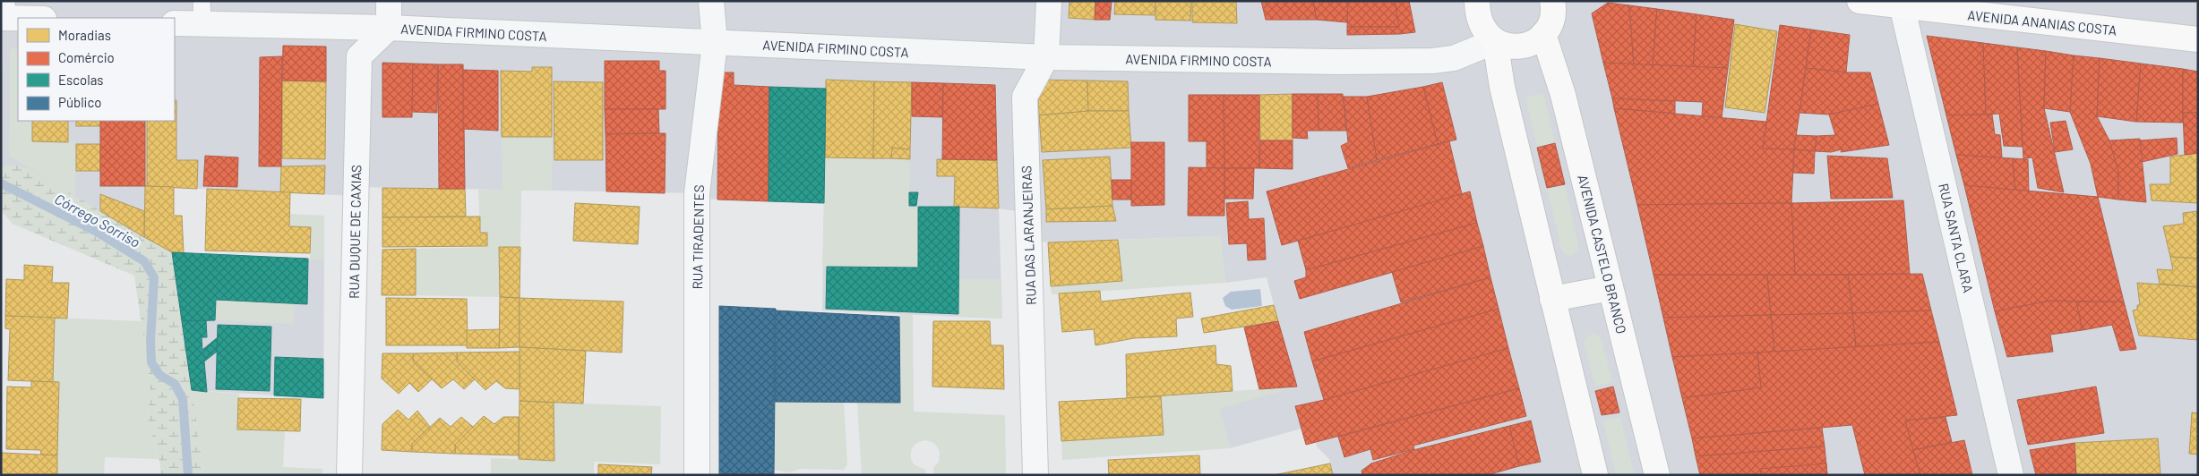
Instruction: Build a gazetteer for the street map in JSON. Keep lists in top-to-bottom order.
{
  "streets": {
    "main road": ["AVENIDA ANANIAS COSTA", "AVENIDA CASTELO BRANCO"],
    "street": [
      "AVENIDA FIRMINO COSTA",
      "RUA DUQUE DE CAXIAS",
      "RUA DAS LARANJEIRAS",
      "RUA TIRADENTES",
      "RUA SANTA CLARA"
    ]
  },
  "crossings": [
    ["AVENIDA ANANIAS COSTA", "RUA SANTA CLARA"],
    ["AVENIDA FIRMINO COSTA", "RUA DUQUE DE CAXIAS"],
    ["AVENIDA FIRMINO COSTA", "RUA DAS LARANJEIRAS"],
    ["AVENIDA FIRMINO COSTA", "RUA TIRADENTES"]
  ],
  "water": ["Córrego Sorriso"],
  "legend": [
    "Moradias",
    "Comércio",
    "Escolas",
    "Público"
  ]
}
